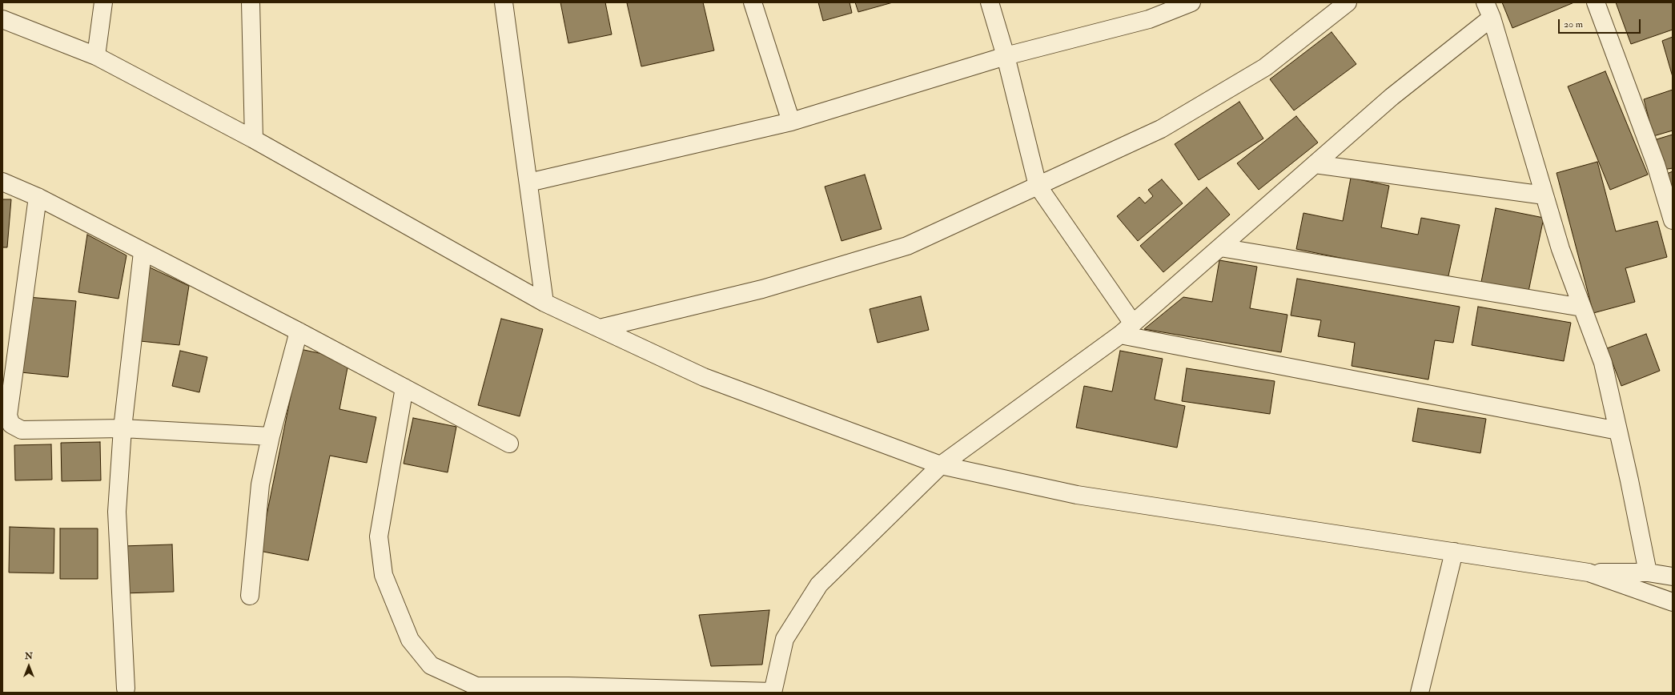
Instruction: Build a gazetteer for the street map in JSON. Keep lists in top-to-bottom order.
{
  "scale_bar": "20 m",
  "north": "top"
}
